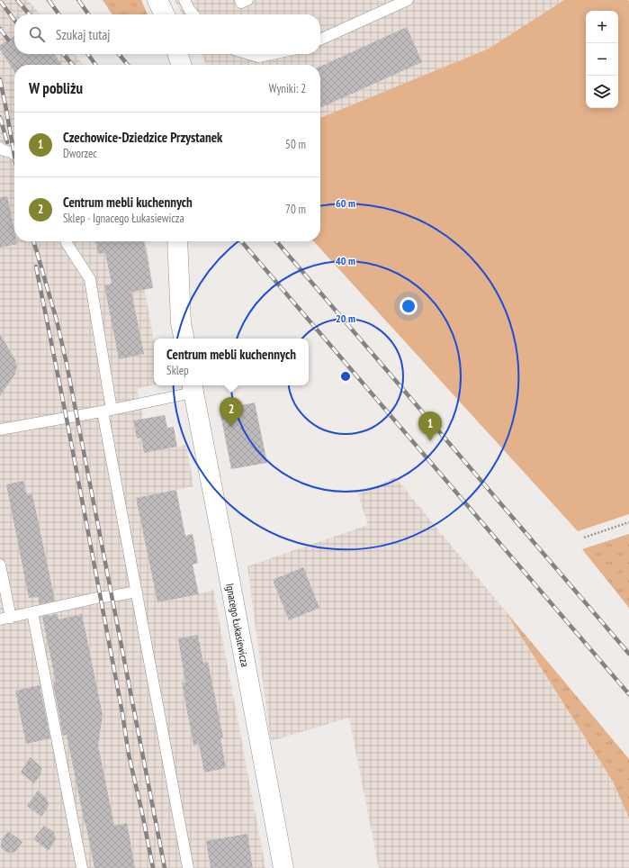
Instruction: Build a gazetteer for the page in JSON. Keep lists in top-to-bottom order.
{
  "streets": {
    "street": ["Ignacego Łukasiewicza"]
  },
  "page": {
    "map_buttons": ["+", "−"],
    "search": "Szukaj tutaj",
    "heading": ["W pobliżu", "Wyniki: 2"],
    "list": [
      {
        "mark": "1",
        "name": "Czechowice-Dziedzice Przystanek",
        "note": "Dworzec",
        "value": "50 m"
      },
      {
        "mark": "2",
        "name": "Centrum mebli kuchennych",
        "note": "Sklep · Ignacego Łukasiewicza",
        "value": "70 m"
      }
    ],
    "popup": ["Centrum mebli kuchennych", "Sklep"],
    "pins": ["2", "1"]
  },
  "rings": ["60 m", "40 m", "20 m"]
}
